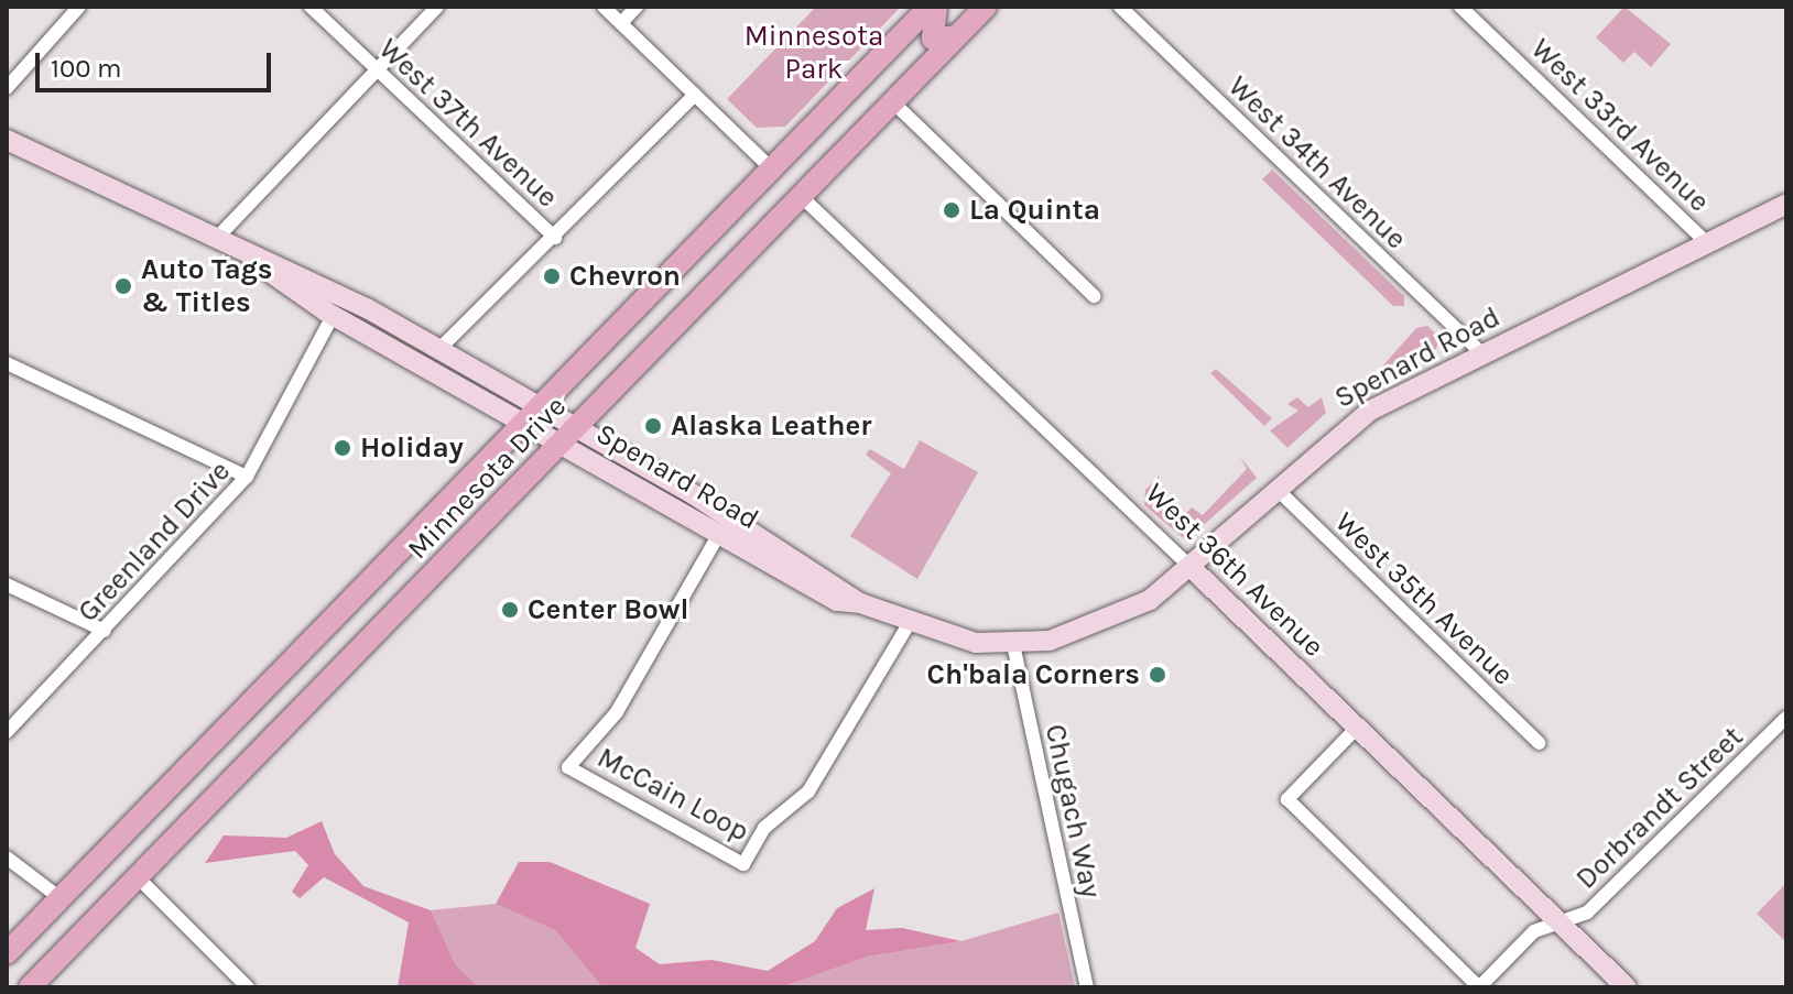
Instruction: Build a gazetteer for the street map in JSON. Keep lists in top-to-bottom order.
{
  "streets": {
    "main road": ["Spenard Road", "Minnesota Drive", "West 36th Avenue"],
    "street": [
      "West 37th Avenue",
      "West 33rd Avenue",
      "West 34th Avenue",
      "Greenland Drive",
      "West 35th Avenue",
      "McCain Loop",
      "Dorbrandt Street",
      "Chugach Way"
    ]
  },
  "crossings": [
    ["West 33rd Avenue", "Spenard Road"],
    ["West 34th Avenue", "Spenard Road"],
    ["Spenard Road", "Minnesota Drive"],
    ["Spenard Road", "Greenland Drive"],
    ["Spenard Road", "West 36th Avenue"],
    ["Spenard Road", "West 35th Avenue"],
    ["Spenard Road", "McCain Loop"],
    ["Spenard Road", "Chugach Way"],
    ["Minnesota Drive", "West 36th Avenue"],
    ["West 36th Avenue", "Dorbrandt Street"]
  ],
  "parks": ["Minnesota Park"],
  "places": [
    "La Quinta",
    "Chevron",
    "Auto Tags & Titles",
    "Alaska Leather",
    "Holiday",
    "Center Bowl",
    "Ch'bala Corners"
  ],
  "scale_bar": "100 m"
}
